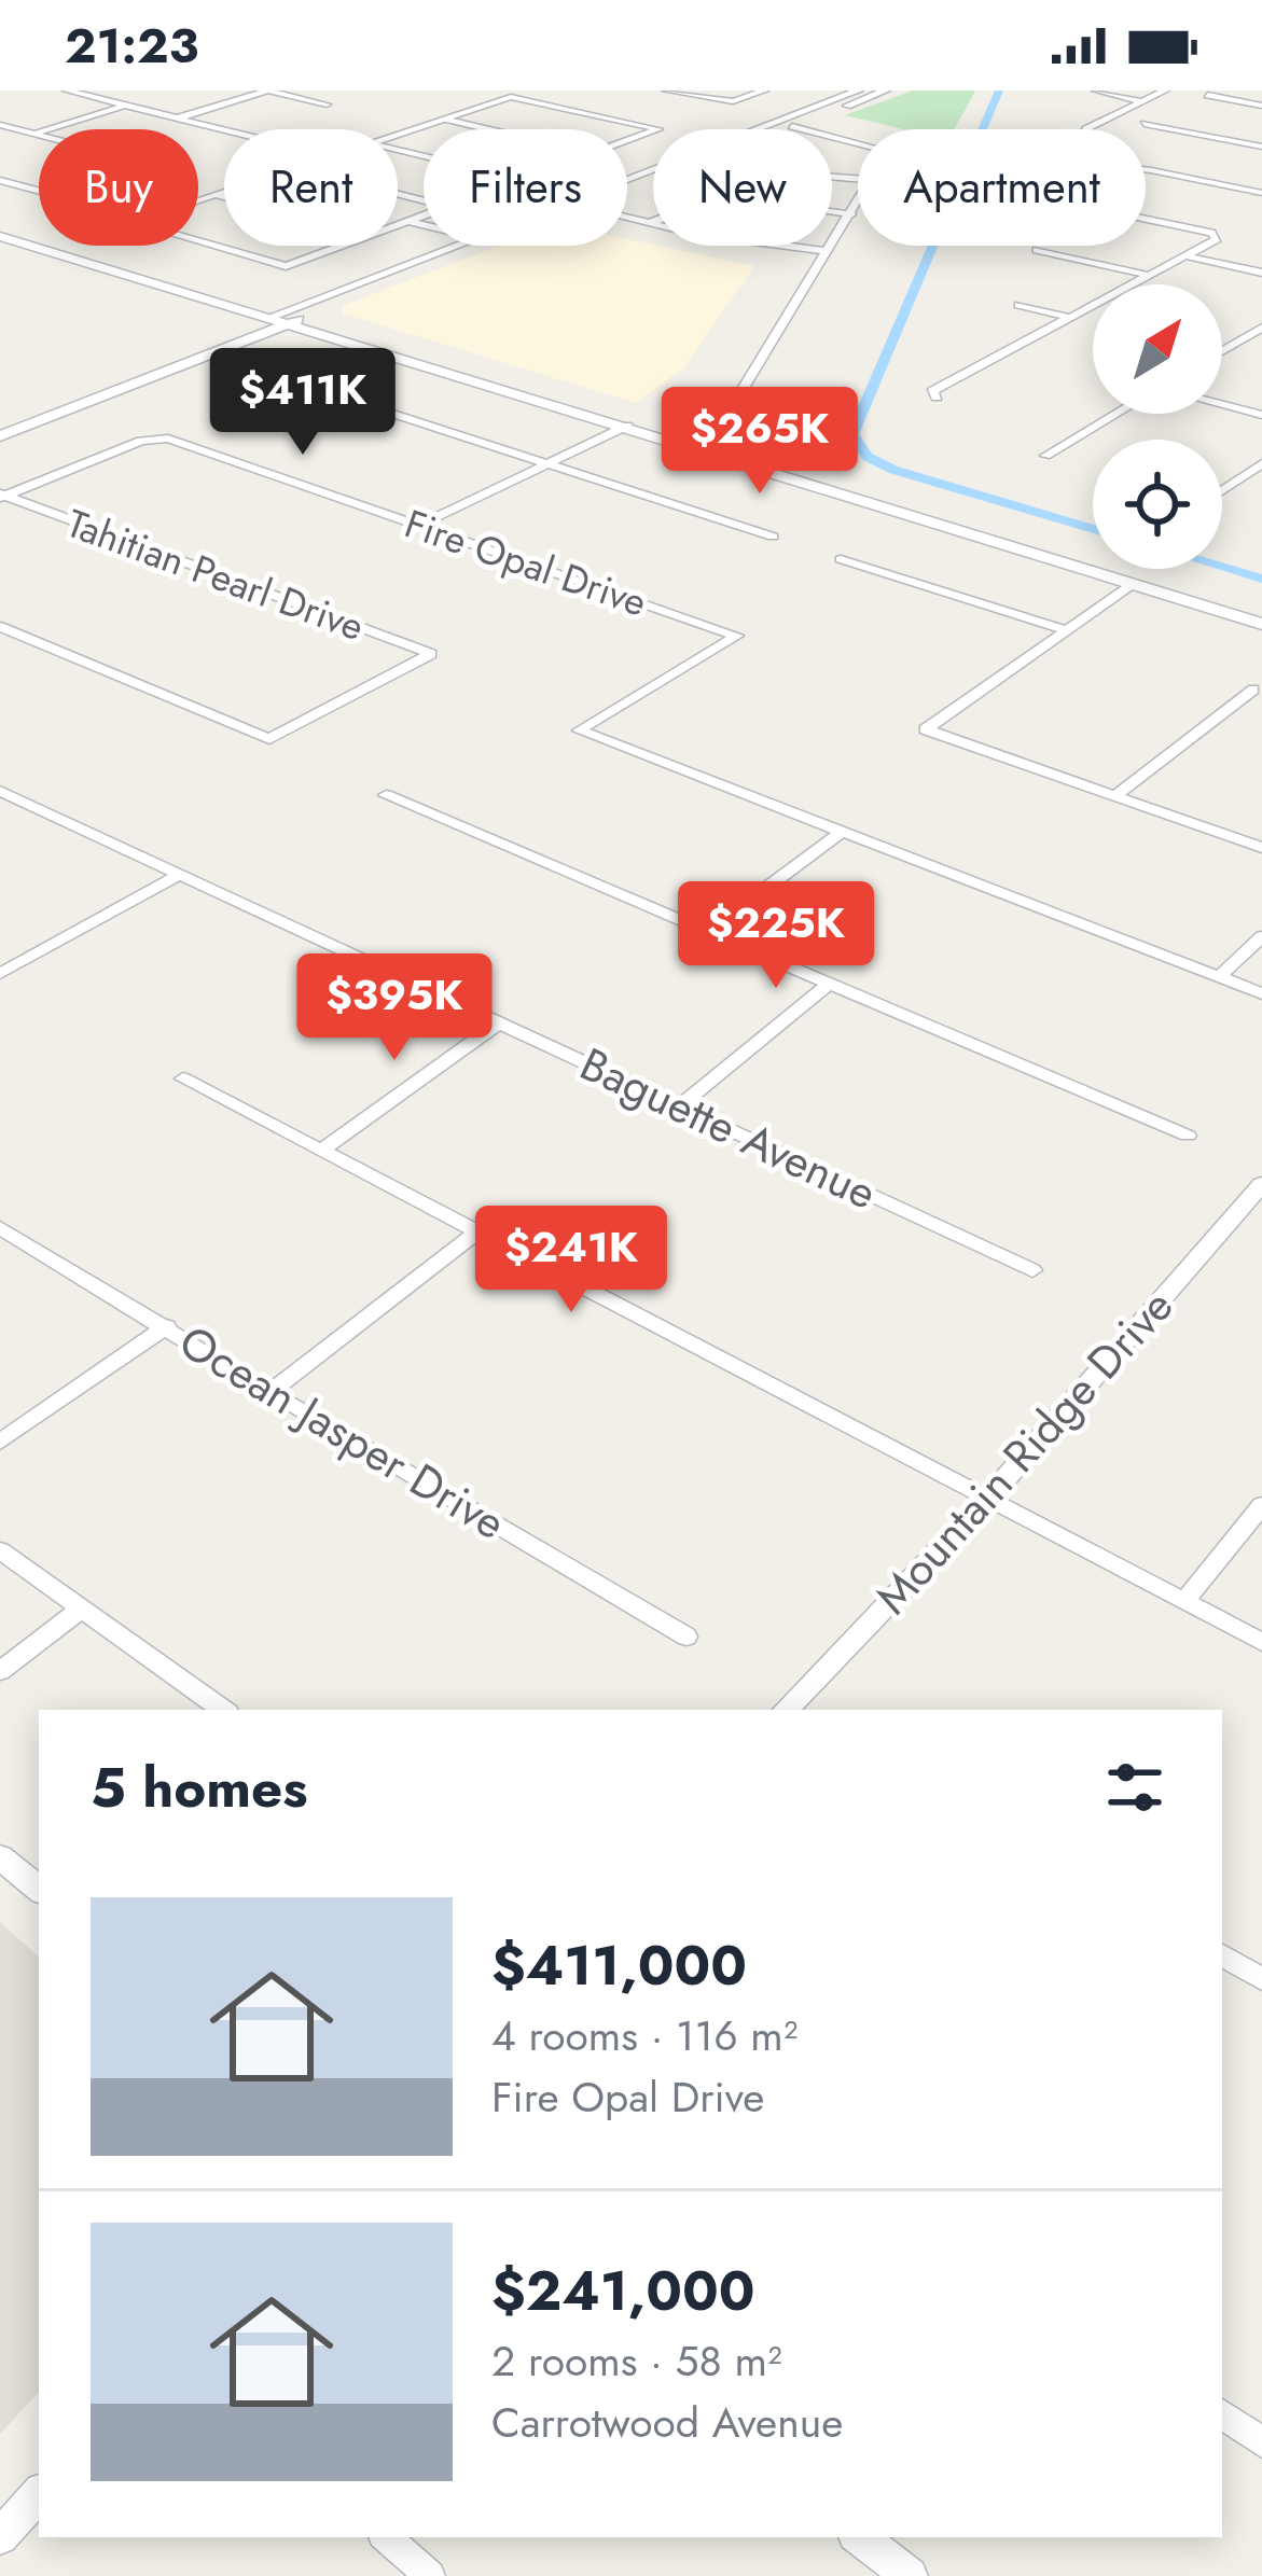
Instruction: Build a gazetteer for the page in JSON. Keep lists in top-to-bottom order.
{
  "streets": {
    "street": [
      "Fire Opal Drive",
      "Tahitian Pearl Drive",
      "Baguette Avenue",
      "Ocean Jasper Drive",
      "Mountain Ridge Drive"
    ]
  },
  "crossings": [
    ["Fire Opal Drive", "Tahitian Pearl Drive"]
  ],
  "north": "top right",
  "page": {
    "status": "21:23",
    "chip": [
      "Buy",
      "Rent",
      "Filters",
      "New",
      "Apartment"
    ],
    "price": [
      "$411K",
      "$265K",
      "$225K",
      "$395K",
      "$241K"
    ],
    "heading": "5 homes",
    "list": [
      {
        "name": "$411,000",
        "note": "4 rooms · 116 m² · Fire Opal Drive"
      },
      {
        "name": "$241,000",
        "note": "2 rooms · 58 m² · Carrotwood Avenue"
      }
    ]
  }
}
